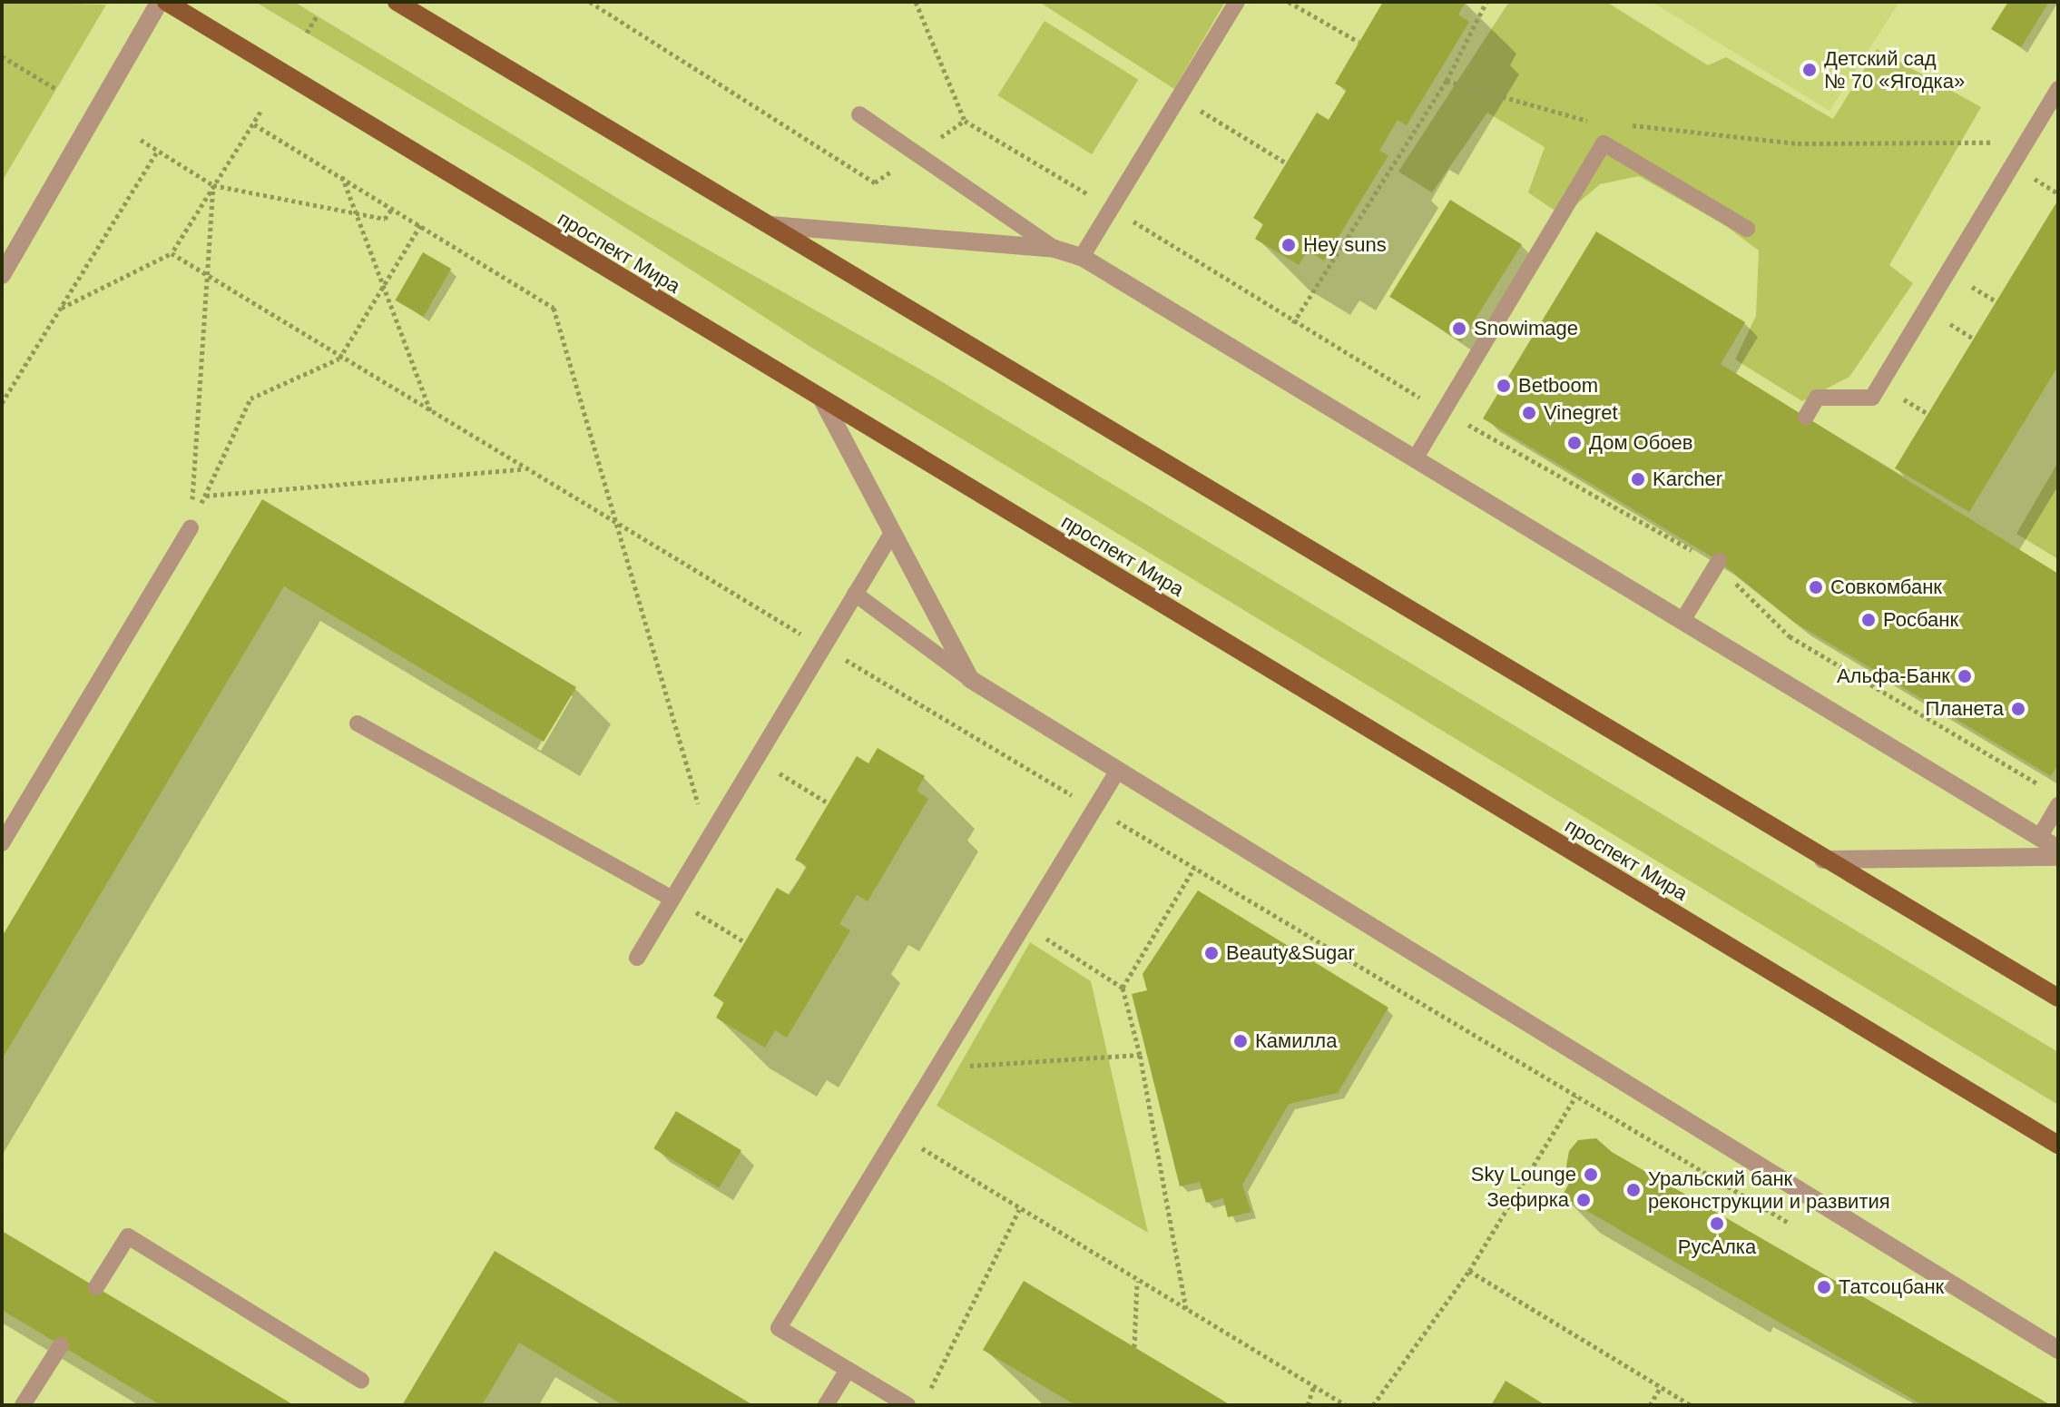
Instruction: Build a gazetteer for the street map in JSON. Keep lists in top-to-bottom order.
{
  "streets": {
    "main road": ["проспект Мира"]
  },
  "places": [
    "Детский сад № 70 «Ягодка»",
    "Hey suns",
    "Snowimage",
    "Betboom",
    "Vinegret",
    "Дом Обоев",
    "Karcher",
    "Совкомбанк",
    "Росбанк",
    "Альфа-Банк",
    "Планета",
    "Beauty&Sugar",
    "Камилла",
    "Sky Lounge",
    "Уральский банк реконструкции и развития",
    "Зефирка",
    "РусАлка",
    "Татсоцбанк"
  ]
}
